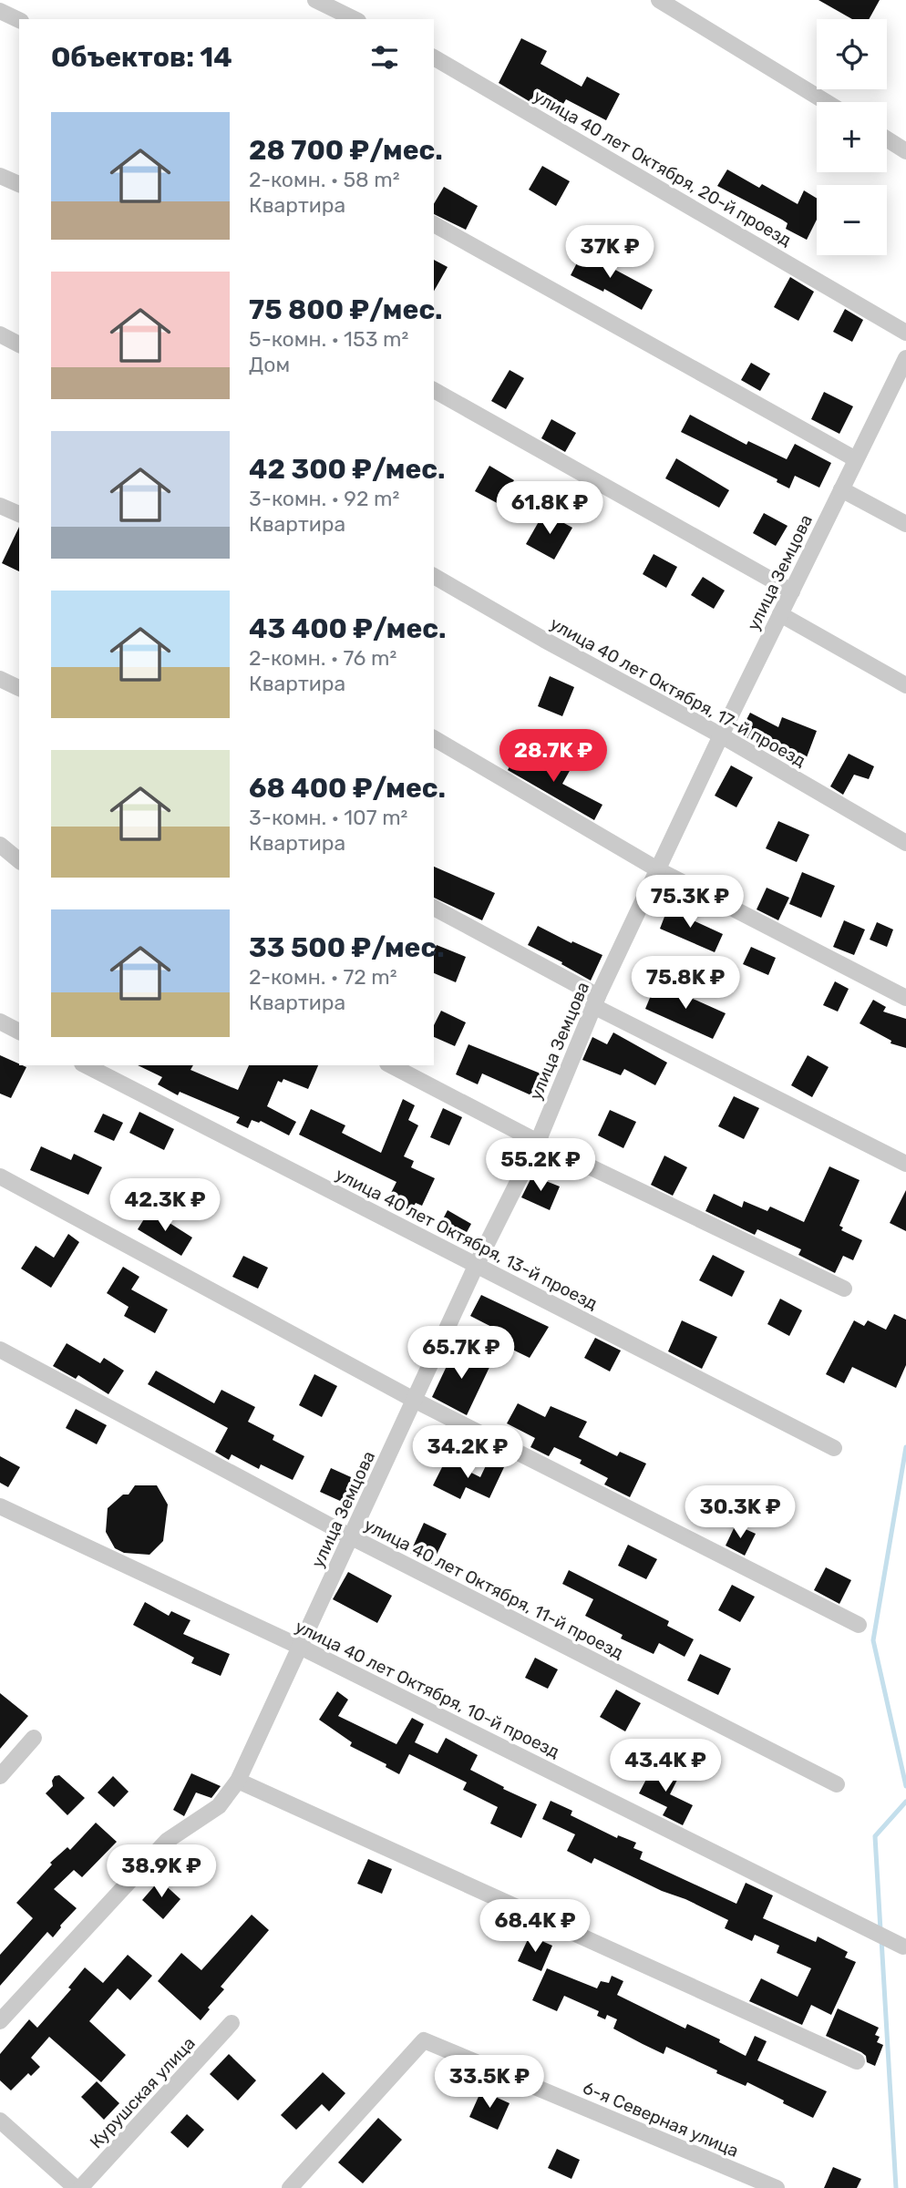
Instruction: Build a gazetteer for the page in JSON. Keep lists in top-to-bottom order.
{
  "streets": {
    "street": [
      "улица 40 лет Октября, 20-й проезд",
      "улица Земцова",
      "улица 40 лет Октября, 17-й проезд",
      "улица 40 лет Октября, 13-й проезд",
      "улица 40 лет Октября, 11-й проезд",
      "улица 40 лет Октября, 10-й проезд",
      "Курушская улица",
      "6-я Северная улица"
    ]
  },
  "crossings": [
    ["улица Земцова", "улица 40 лет Октября, 17-й проезд"],
    ["улица Земцова", "улица 40 лет Октября, 13-й проезд"],
    ["улица Земцова", "улица 40 лет Октября, 11-й проезд"],
    ["улица Земцова", "улица 40 лет Октября, 10-й проезд"]
  ],
  "page": {
    "map_buttons": ["+", "−"],
    "heading": "Объектов: 14",
    "list": [
      {
        "name": "28 700 ₽/мес.",
        "note": "2-комн. · 58 m² · Квартира"
      },
      {
        "name": "75 800 ₽/мес.",
        "note": "5-комн. · 153 m² · Дом"
      },
      {
        "name": "42 300 ₽/мес.",
        "note": "3-комн. · 92 m² · Квартира"
      },
      {
        "name": "43 400 ₽/мес.",
        "note": "2-комн. · 76 m² · Квартира"
      },
      {
        "name": "68 400 ₽/мес.",
        "note": "3-комн. · 107 m² · Квартира"
      },
      {
        "name": "33 500 ₽/мес.",
        "note": "2-комн. · 72 m² · Квартира"
      }
    ],
    "price": [
      "37K ₽",
      "61.8K ₽",
      "28.7K ₽",
      "75.3K ₽",
      "75.8K ₽",
      "55.2K ₽",
      "42.3K ₽",
      "65.7K ₽",
      "34.2K ₽",
      "30.3K ₽",
      "43.4K ₽",
      "38.9K ₽",
      "68.4K ₽",
      "33.5K ₽"
    ]
  }
}
